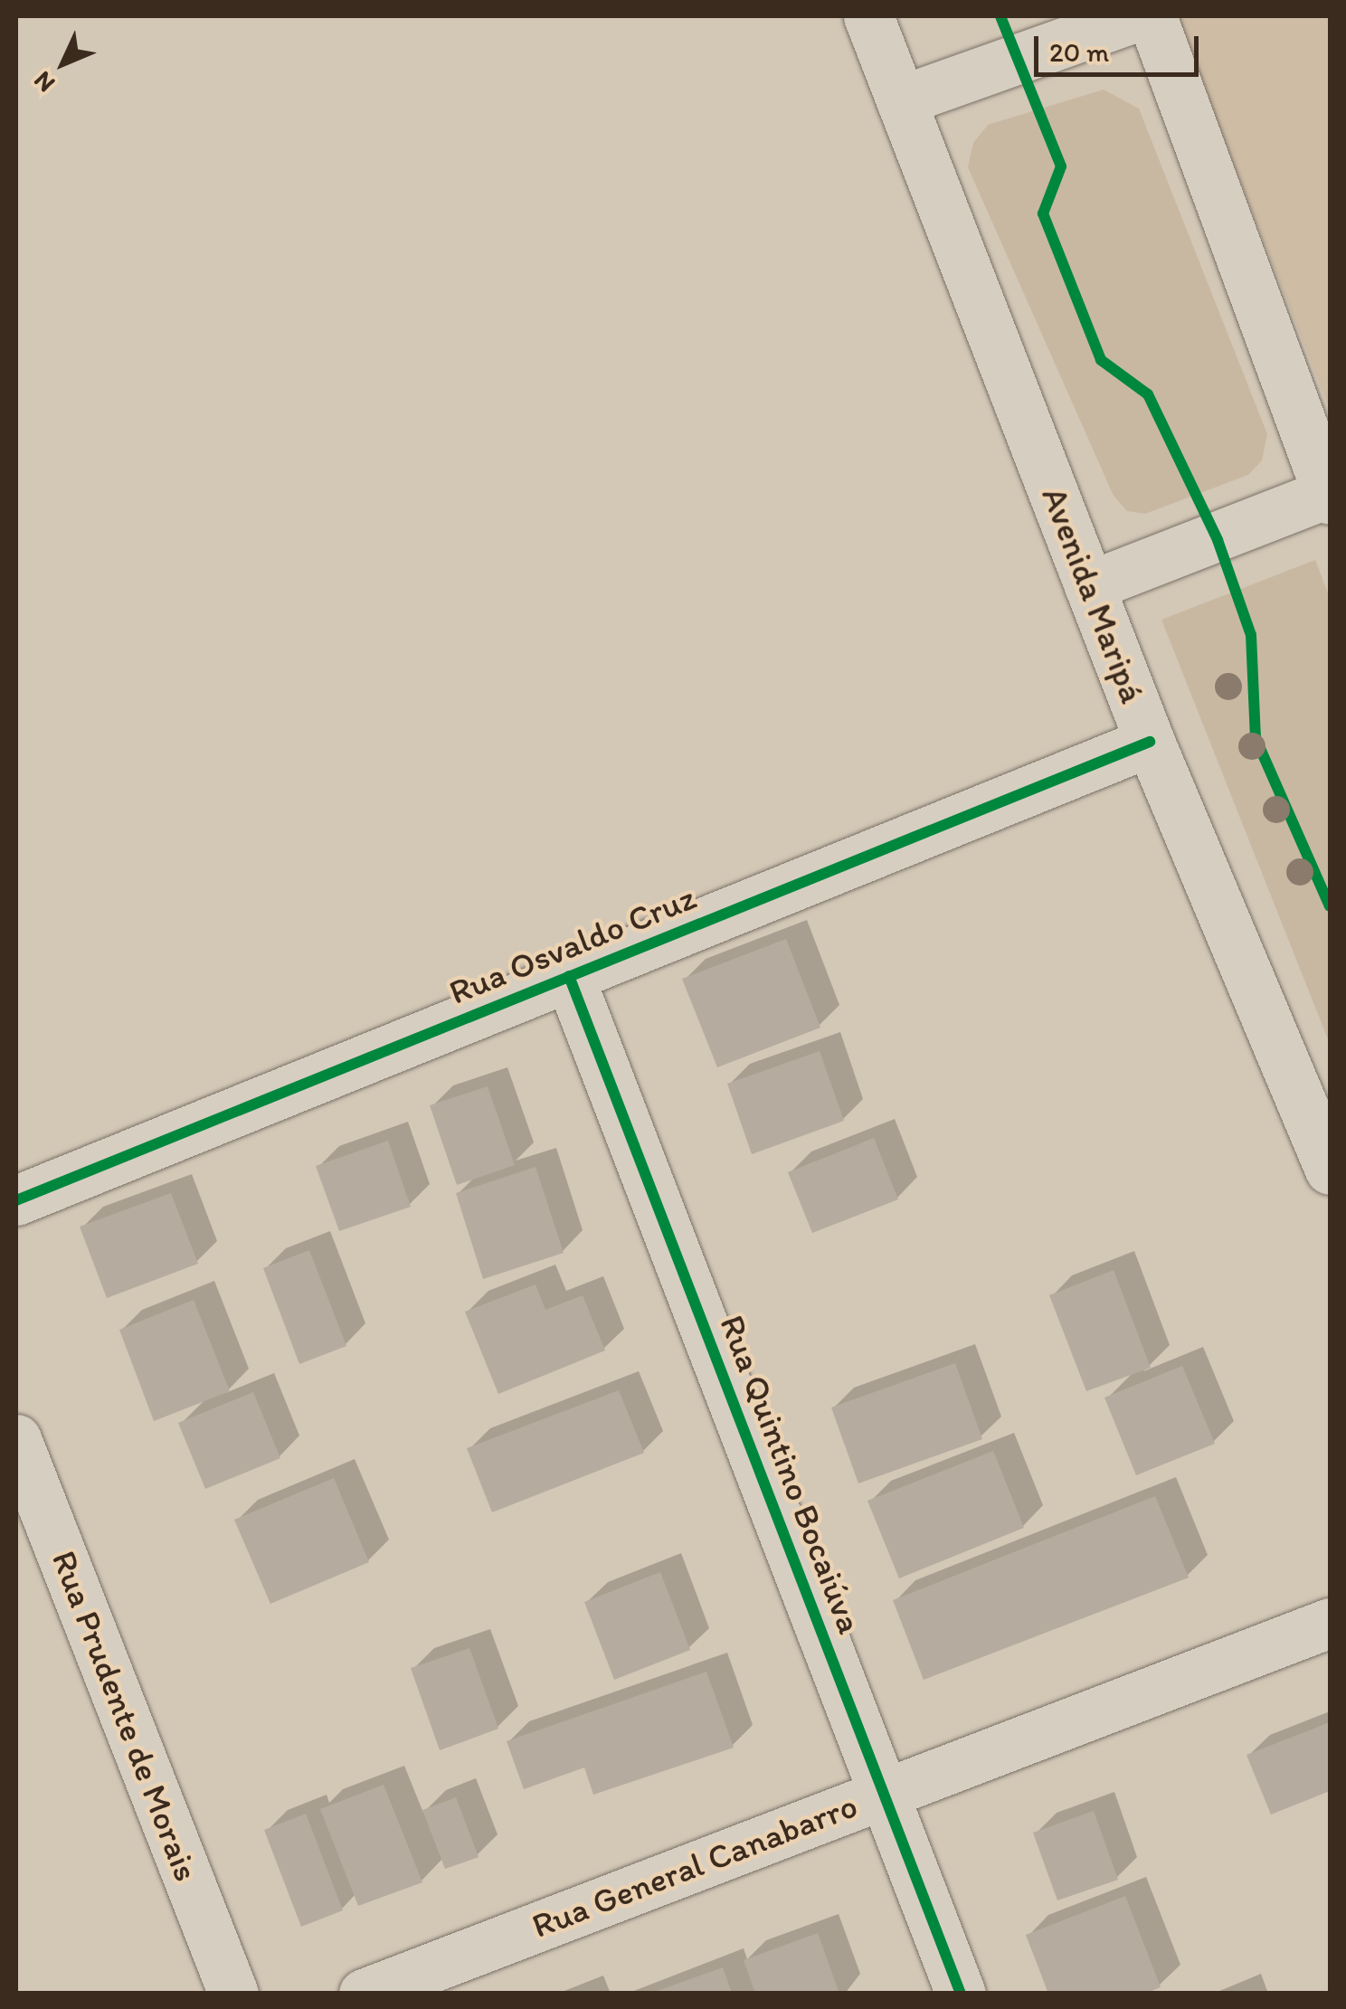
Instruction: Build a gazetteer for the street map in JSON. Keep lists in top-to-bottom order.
{
  "streets": {
    "street": [
      "Avenida Maripá",
      "Rua Osvaldo Cruz",
      "Rua Quintino Bocaiúva",
      "Rua Prudente de Morais",
      "Rua General Canabarro"
    ]
  },
  "crossings": [
    ["Avenida Maripá", "Rua Osvaldo Cruz"],
    ["Rua Osvaldo Cruz", "Rua Quintino Bocaiúva"],
    ["Rua Quintino Bocaiúva", "Rua General Canabarro"]
  ],
  "scale_bar": "20 m",
  "north": "bottom left"
}
